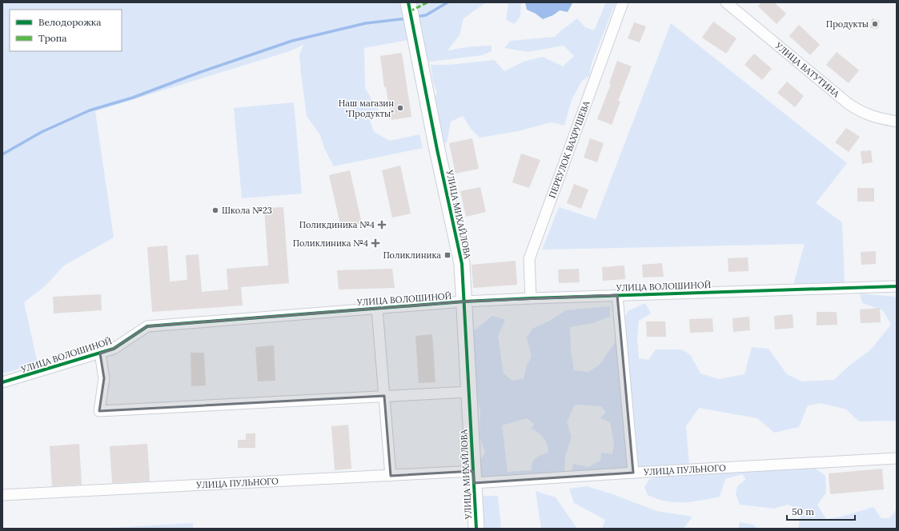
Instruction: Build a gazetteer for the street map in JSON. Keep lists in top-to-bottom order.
{
  "streets": {
    "street": [
      "УЛИЦА ВАТУТИНА",
      "ПЕРЕУЛОК ВАХРУШЕВА",
      "УЛИЦА МИХАЙЛОВА",
      "УЛИЦА ВОЛОШИНОЙ",
      "УЛИЦА ПУЛЬНОГО"
    ]
  },
  "crossings": [
    ["ПЕРЕУЛОК ВАХРУШЕВА", "УЛИЦА ВОЛОШИНОЙ"],
    ["УЛИЦА МИХАЙЛОВА", "УЛИЦА ВОЛОШИНОЙ"],
    ["УЛИЦА МИХАЙЛОВА", "УЛИЦА ПУЛЬНОГО"]
  ],
  "places": {
    "other": ["Продукты", "Наш магазин \"Продукты\"", "Школа №23"],
    "health": ["Поликдиника №4", "Поликлиника №4"],
    "transit": ["Поликлиника"]
  },
  "legend": ["Велодорожка", "Тропа"],
  "scale_bar": "50 m"
}
